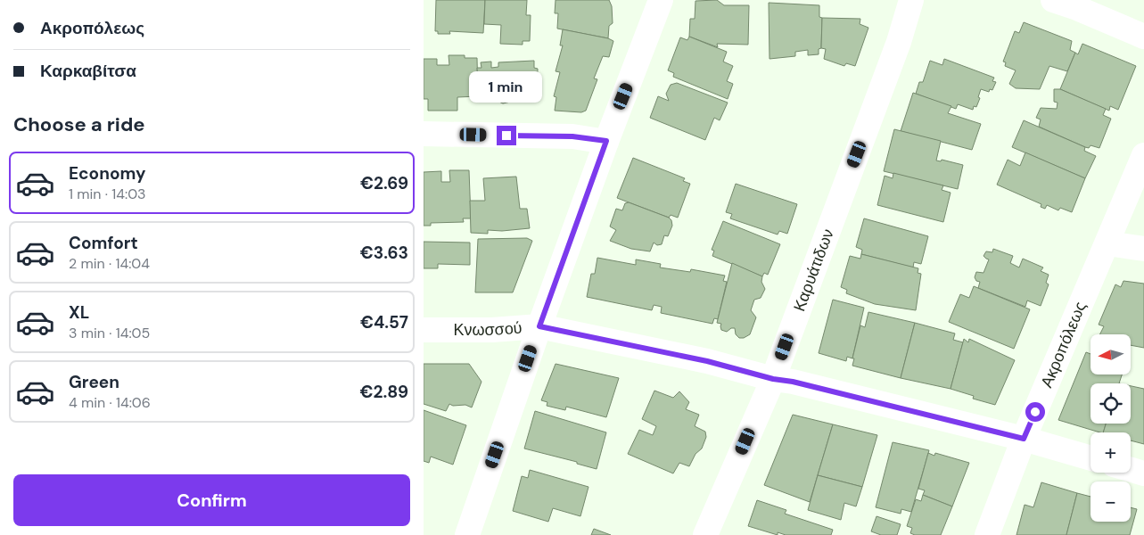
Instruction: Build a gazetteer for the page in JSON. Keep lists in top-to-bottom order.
{
  "streets": {
    "street": ["Καρυάτιδων", "Κνωσσού", "Ακροπόλεως"]
  },
  "crossings": [
    ["Καρυάτιδων", "Κνωσσού"],
    ["Κνωσσού", "Ακροπόλεως"]
  ],
  "north": "left",
  "page": {
    "banner": ["Ακροπόλεως", "Καρκαβίτσα"],
    "bubble": "1 min",
    "heading": "Choose a ride",
    "list": [
      {
        "name": "Economy",
        "note": "1 min · 14:03",
        "value": "€2.69"
      },
      {
        "name": "Comfort",
        "note": "2 min · 14:04",
        "value": "€3.63"
      },
      {
        "name": "XL",
        "note": "3 min · 14:05",
        "value": "€4.57"
      },
      {
        "name": "Green",
        "note": "4 min · 14:06",
        "value": "€2.89"
      }
    ],
    "map_buttons": ["+", "−"],
    "buttons": "Confirm"
  }
}
